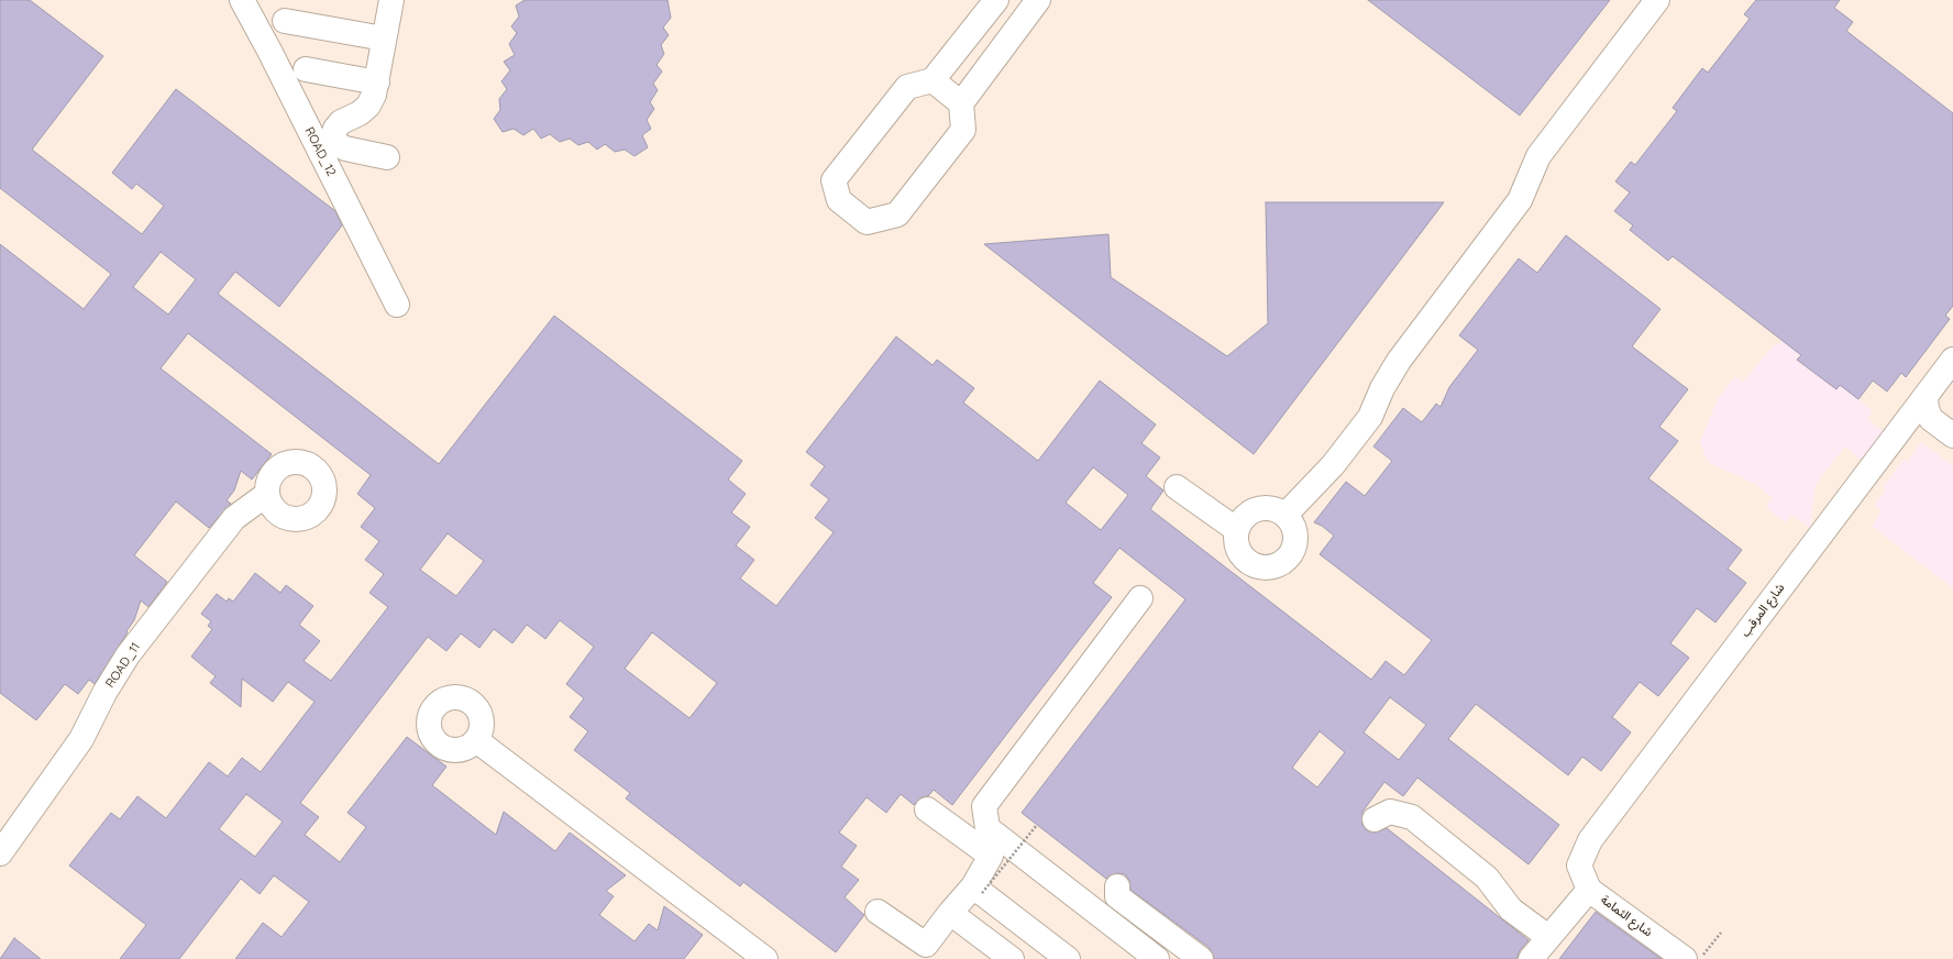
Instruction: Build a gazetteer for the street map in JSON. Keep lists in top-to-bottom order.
{
  "streets": {
    "street": [
      "ROAD_12",
      "شارع المرقب",
      "ROAD_11",
      "شارع الثمامة"
    ]
  },
  "crossings": [
    ["شارع المرقب", "شارع الثمامة"]
  ]
}
